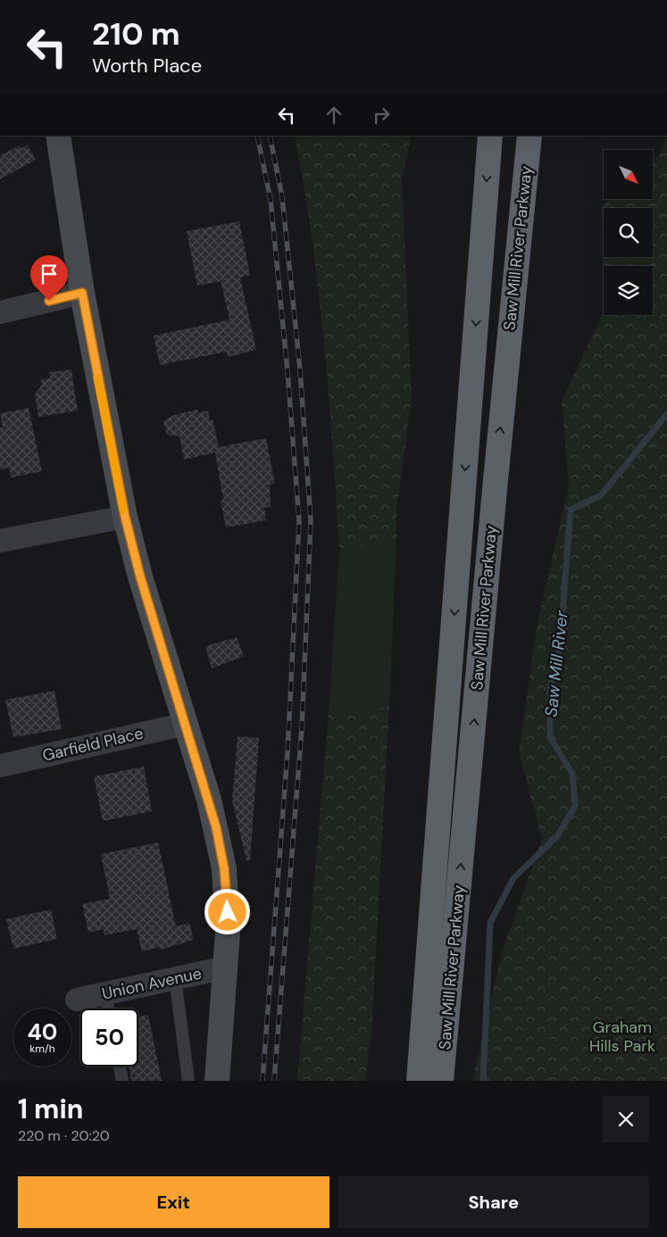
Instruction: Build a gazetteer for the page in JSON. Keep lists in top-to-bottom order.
{
  "streets": {
    "highway": ["Saw Mill River Parkway"],
    "street": ["Garfield Place", "Union Avenue"]
  },
  "water": ["Saw Mill River"],
  "parks": ["Graham Hills Park"],
  "north": "bottom right",
  "page": {
    "turn": ["210 m", "Worth Place"],
    "speed": "40 km/h",
    "limit": "50",
    "heading": ["1 min", "220 m · 20:20"],
    "buttons": ["Exit", "Share"]
  }
}
